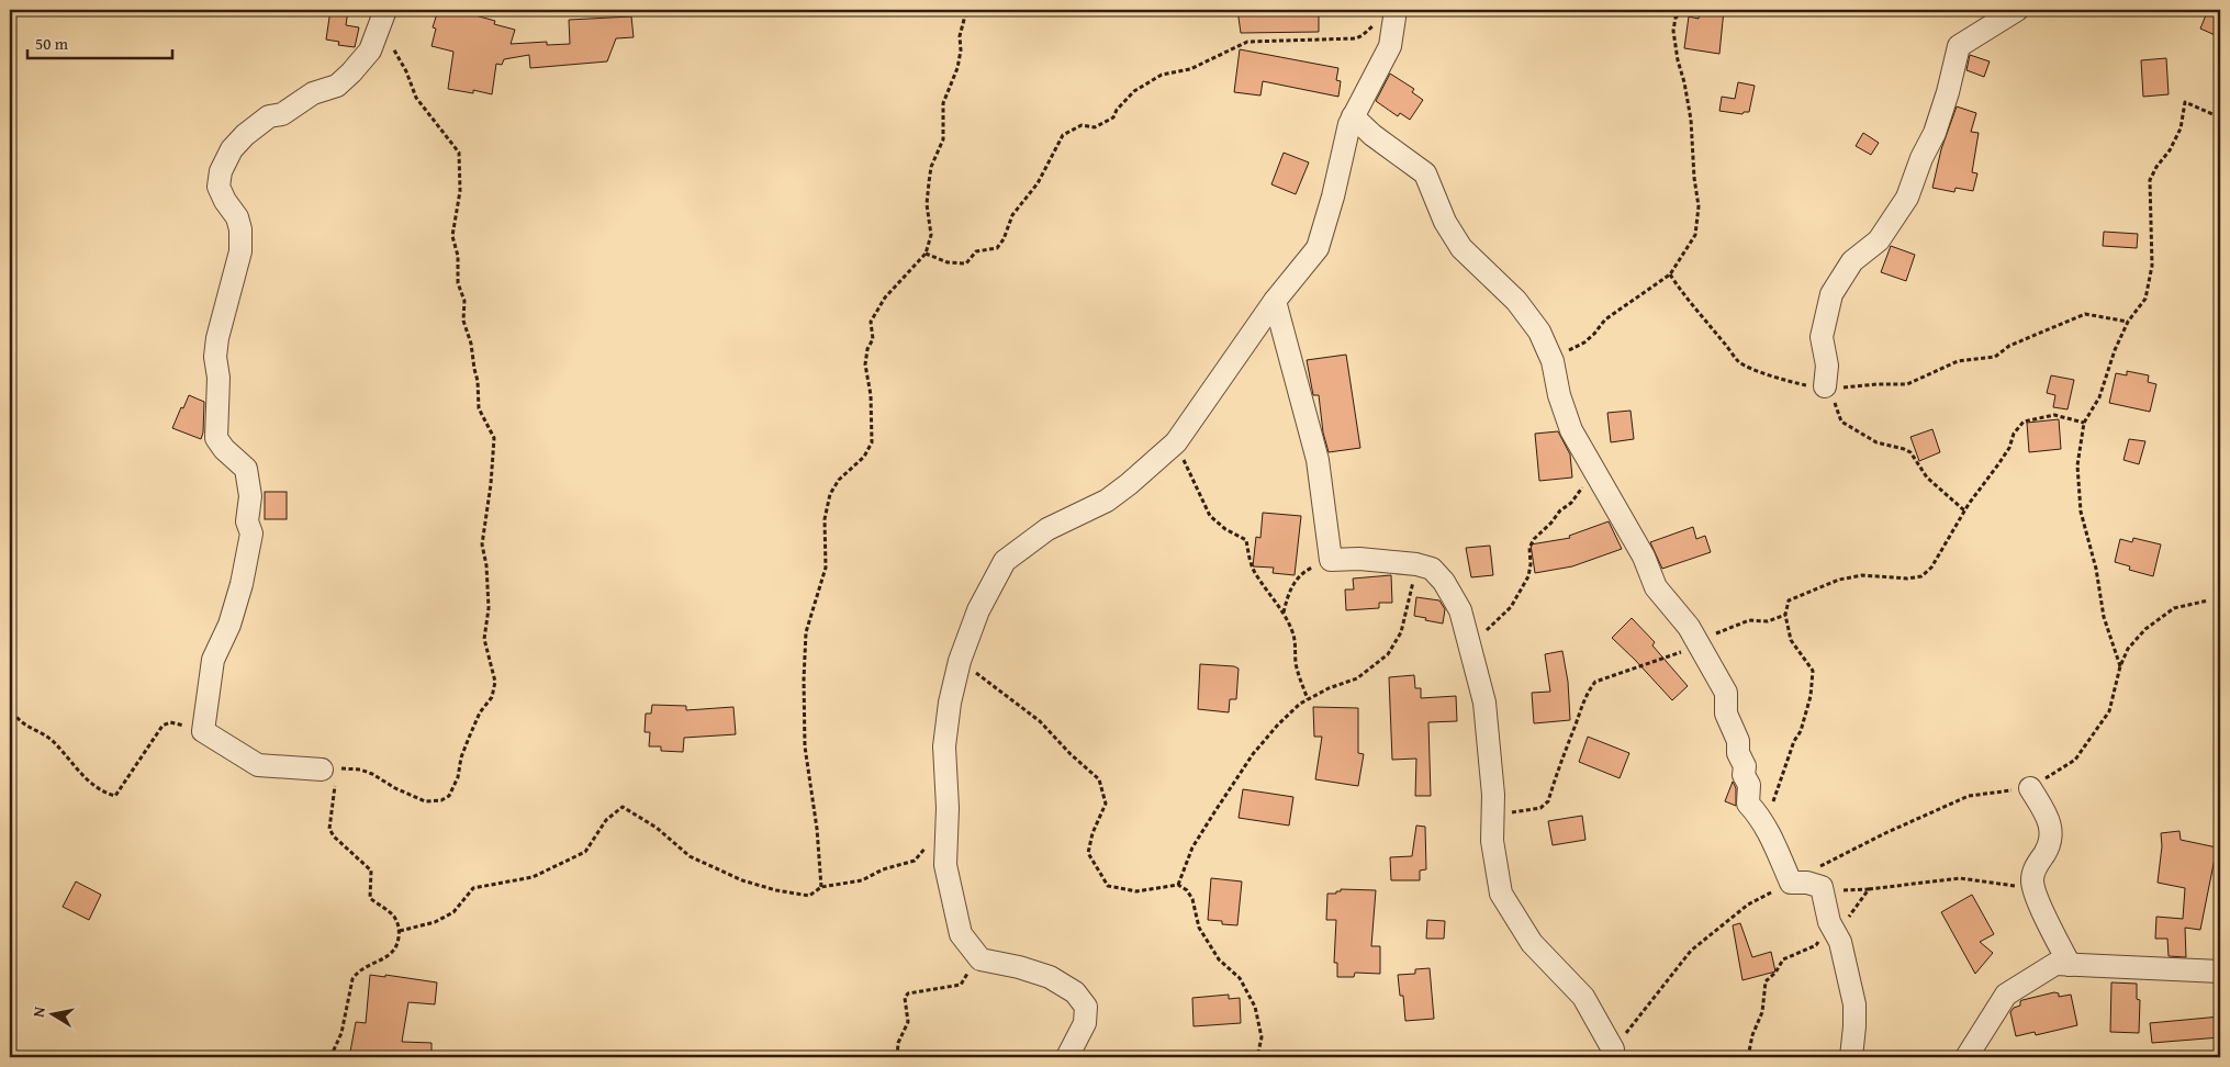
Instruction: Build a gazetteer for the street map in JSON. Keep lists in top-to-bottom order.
{
  "scale_bar": "50 m",
  "north": "left"
}
